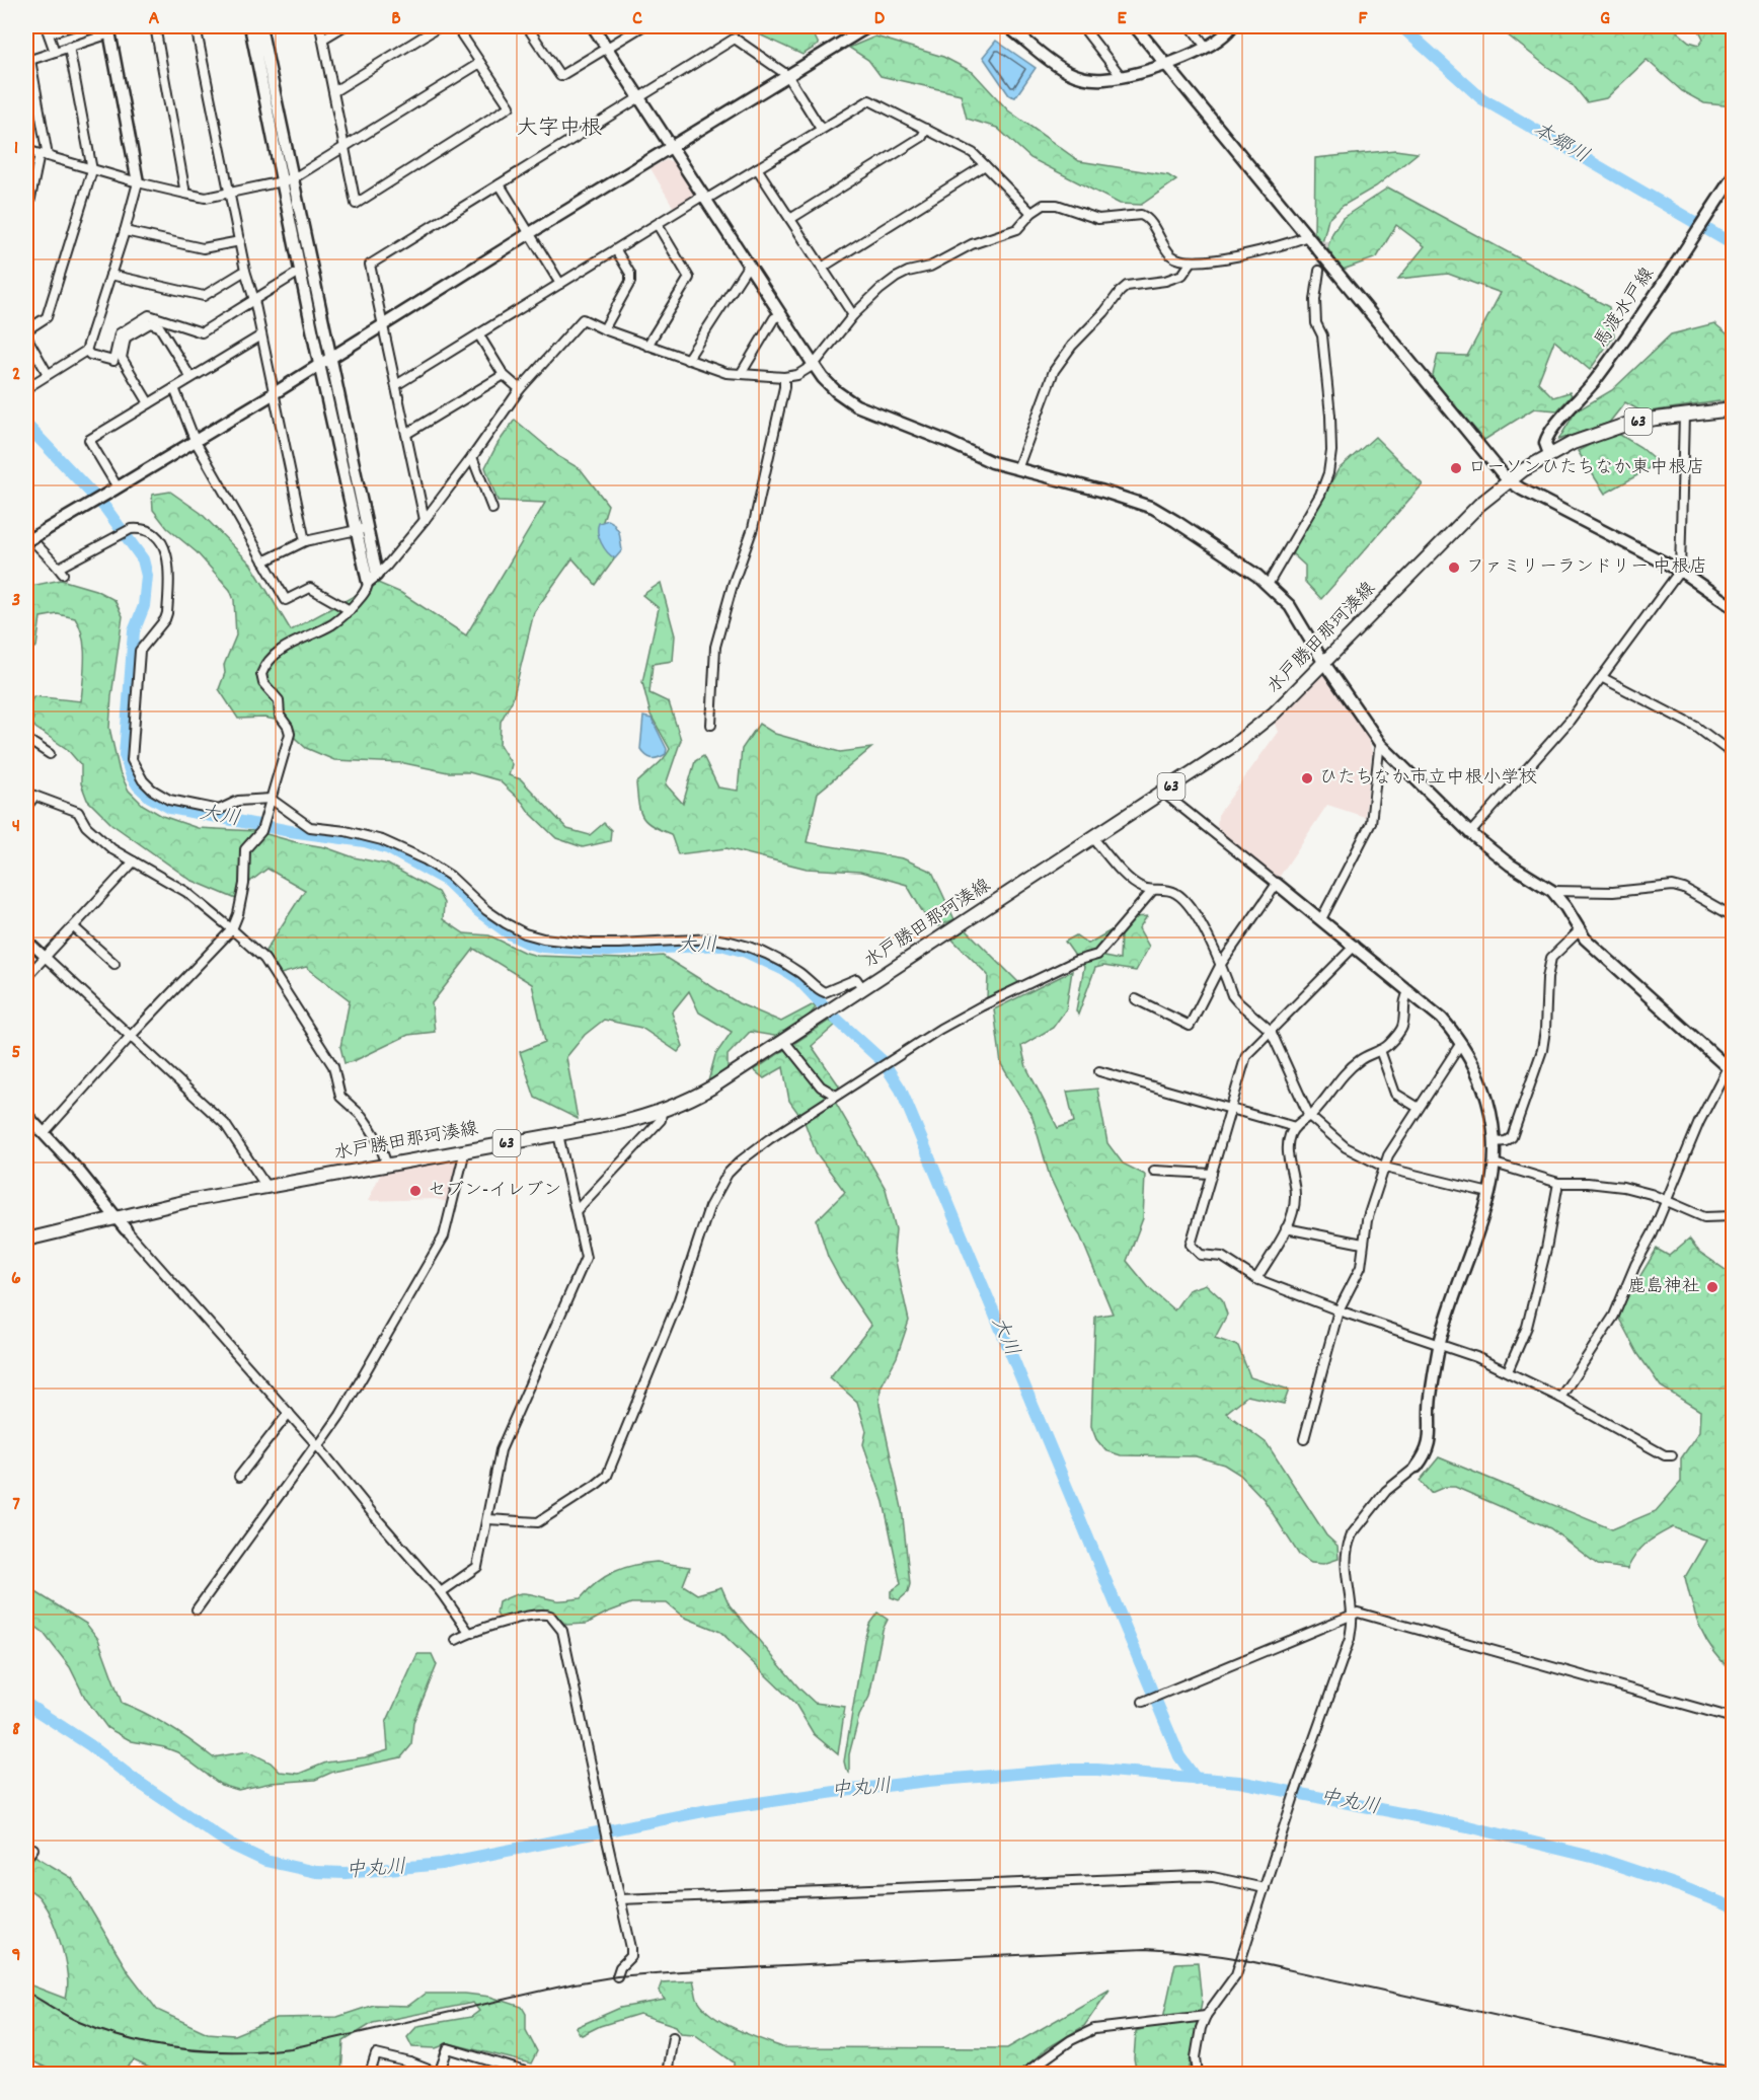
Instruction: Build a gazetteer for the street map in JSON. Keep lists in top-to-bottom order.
{
  "streets": {
    "main road": ["63", "水戸勝田那珂湊線"],
    "street": ["馬渡水戸線"]
  },
  "crossings": [
    ["馬渡水戸線", "水戸勝田那珂湊線"]
  ],
  "districts": ["大字中根"],
  "water": ["本郷川", "大川", "中丸川"],
  "places": [
    "ローソンひたちなか東中根店",
    "ファミリーランドリー 中根店",
    "ひたちなか市立中根小学校",
    "セブン-イレブン",
    "鹿島神社"
  ],
  "grid": {
    "columns": [
      "A",
      "B",
      "C",
      "D",
      "E",
      "F",
      "G"
    ],
    "rows": [
      "1",
      "2",
      "3",
      "4",
      "5",
      "6",
      "7",
      "8",
      "9"
    ]
  }
}
